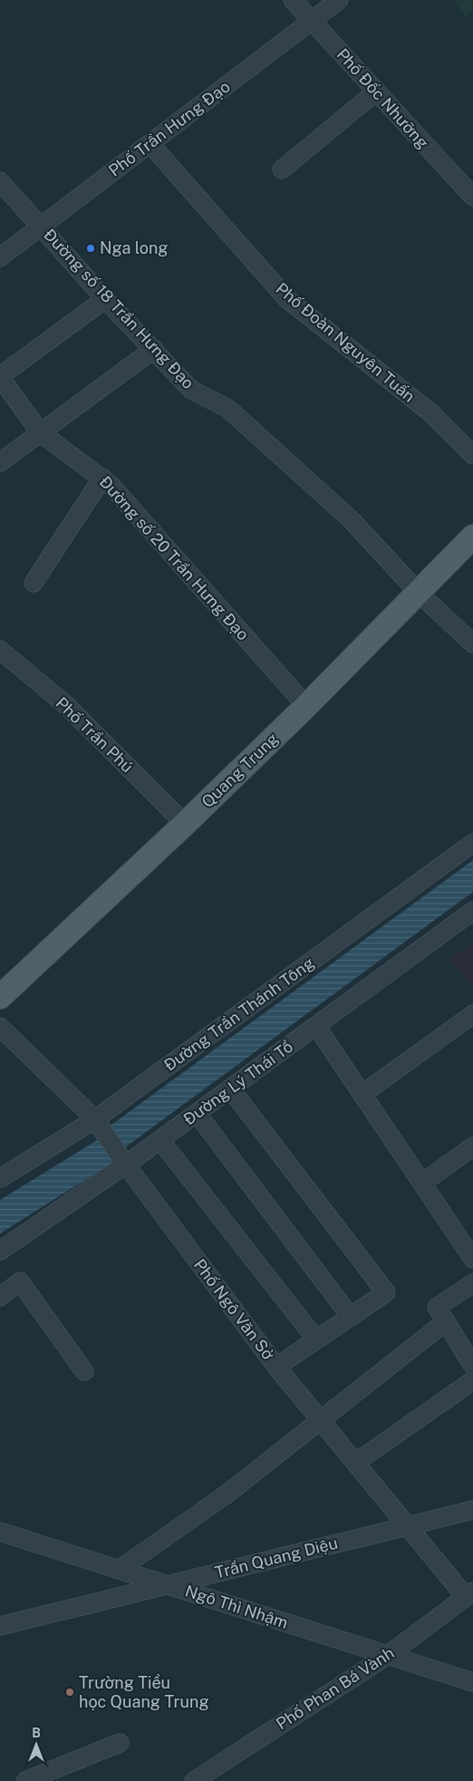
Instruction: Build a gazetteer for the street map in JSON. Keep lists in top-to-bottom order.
{
  "streets": {
    "main road": ["Quang Trung"],
    "street": [
      "Phố Đốc Nhưỡng",
      "Phố Trần Hưng Đạo",
      "Đường số 18 Trần Hưng Đạo",
      "Phố Đoàn Nguyên Tuấn",
      "Đường số 20 Trần Hưng Đạo",
      "Phố Trần Phú",
      "Đường Trần Thánh Tông",
      "Đường Lý Thái Tổ",
      "Phố Ngô Văn Sở",
      "Trần Quang Diệu",
      "Ngô Thì Nhậm",
      "Phố Phan Bá Vành"
    ]
  },
  "crossings": [
    ["Phố Đốc Nhưỡng", "Phố Trần Hưng Đạo"],
    ["Phố Trần Hưng Đạo", "Đường số 18 Trần Hưng Đạo"],
    ["Phố Trần Hưng Đạo", "Phố Đoàn Nguyên Tuấn"],
    ["Đường số 18 Trần Hưng Đạo", "Quang Trung"],
    ["Đường số 20 Trần Hưng Đạo", "Quang Trung"],
    ["Phố Trần Phú", "Quang Trung"],
    ["Đường Trần Thánh Tông", "Phố Ngô Văn Sở"],
    ["Đường Lý Thái Tổ", "Phố Ngô Văn Sở"],
    ["Phố Ngô Văn Sở", "Trần Quang Diệu"],
    ["Phố Ngô Văn Sở", "Phố Phan Bá Vành"],
    ["Trần Quang Diệu", "Ngô Thì Nhậm"],
    ["Ngô Thì Nhậm", "Phố Phan Bá Vành"]
  ],
  "places": ["Nga long", "Trường Tiểu học Quang Trung"],
  "north": "top"
}
